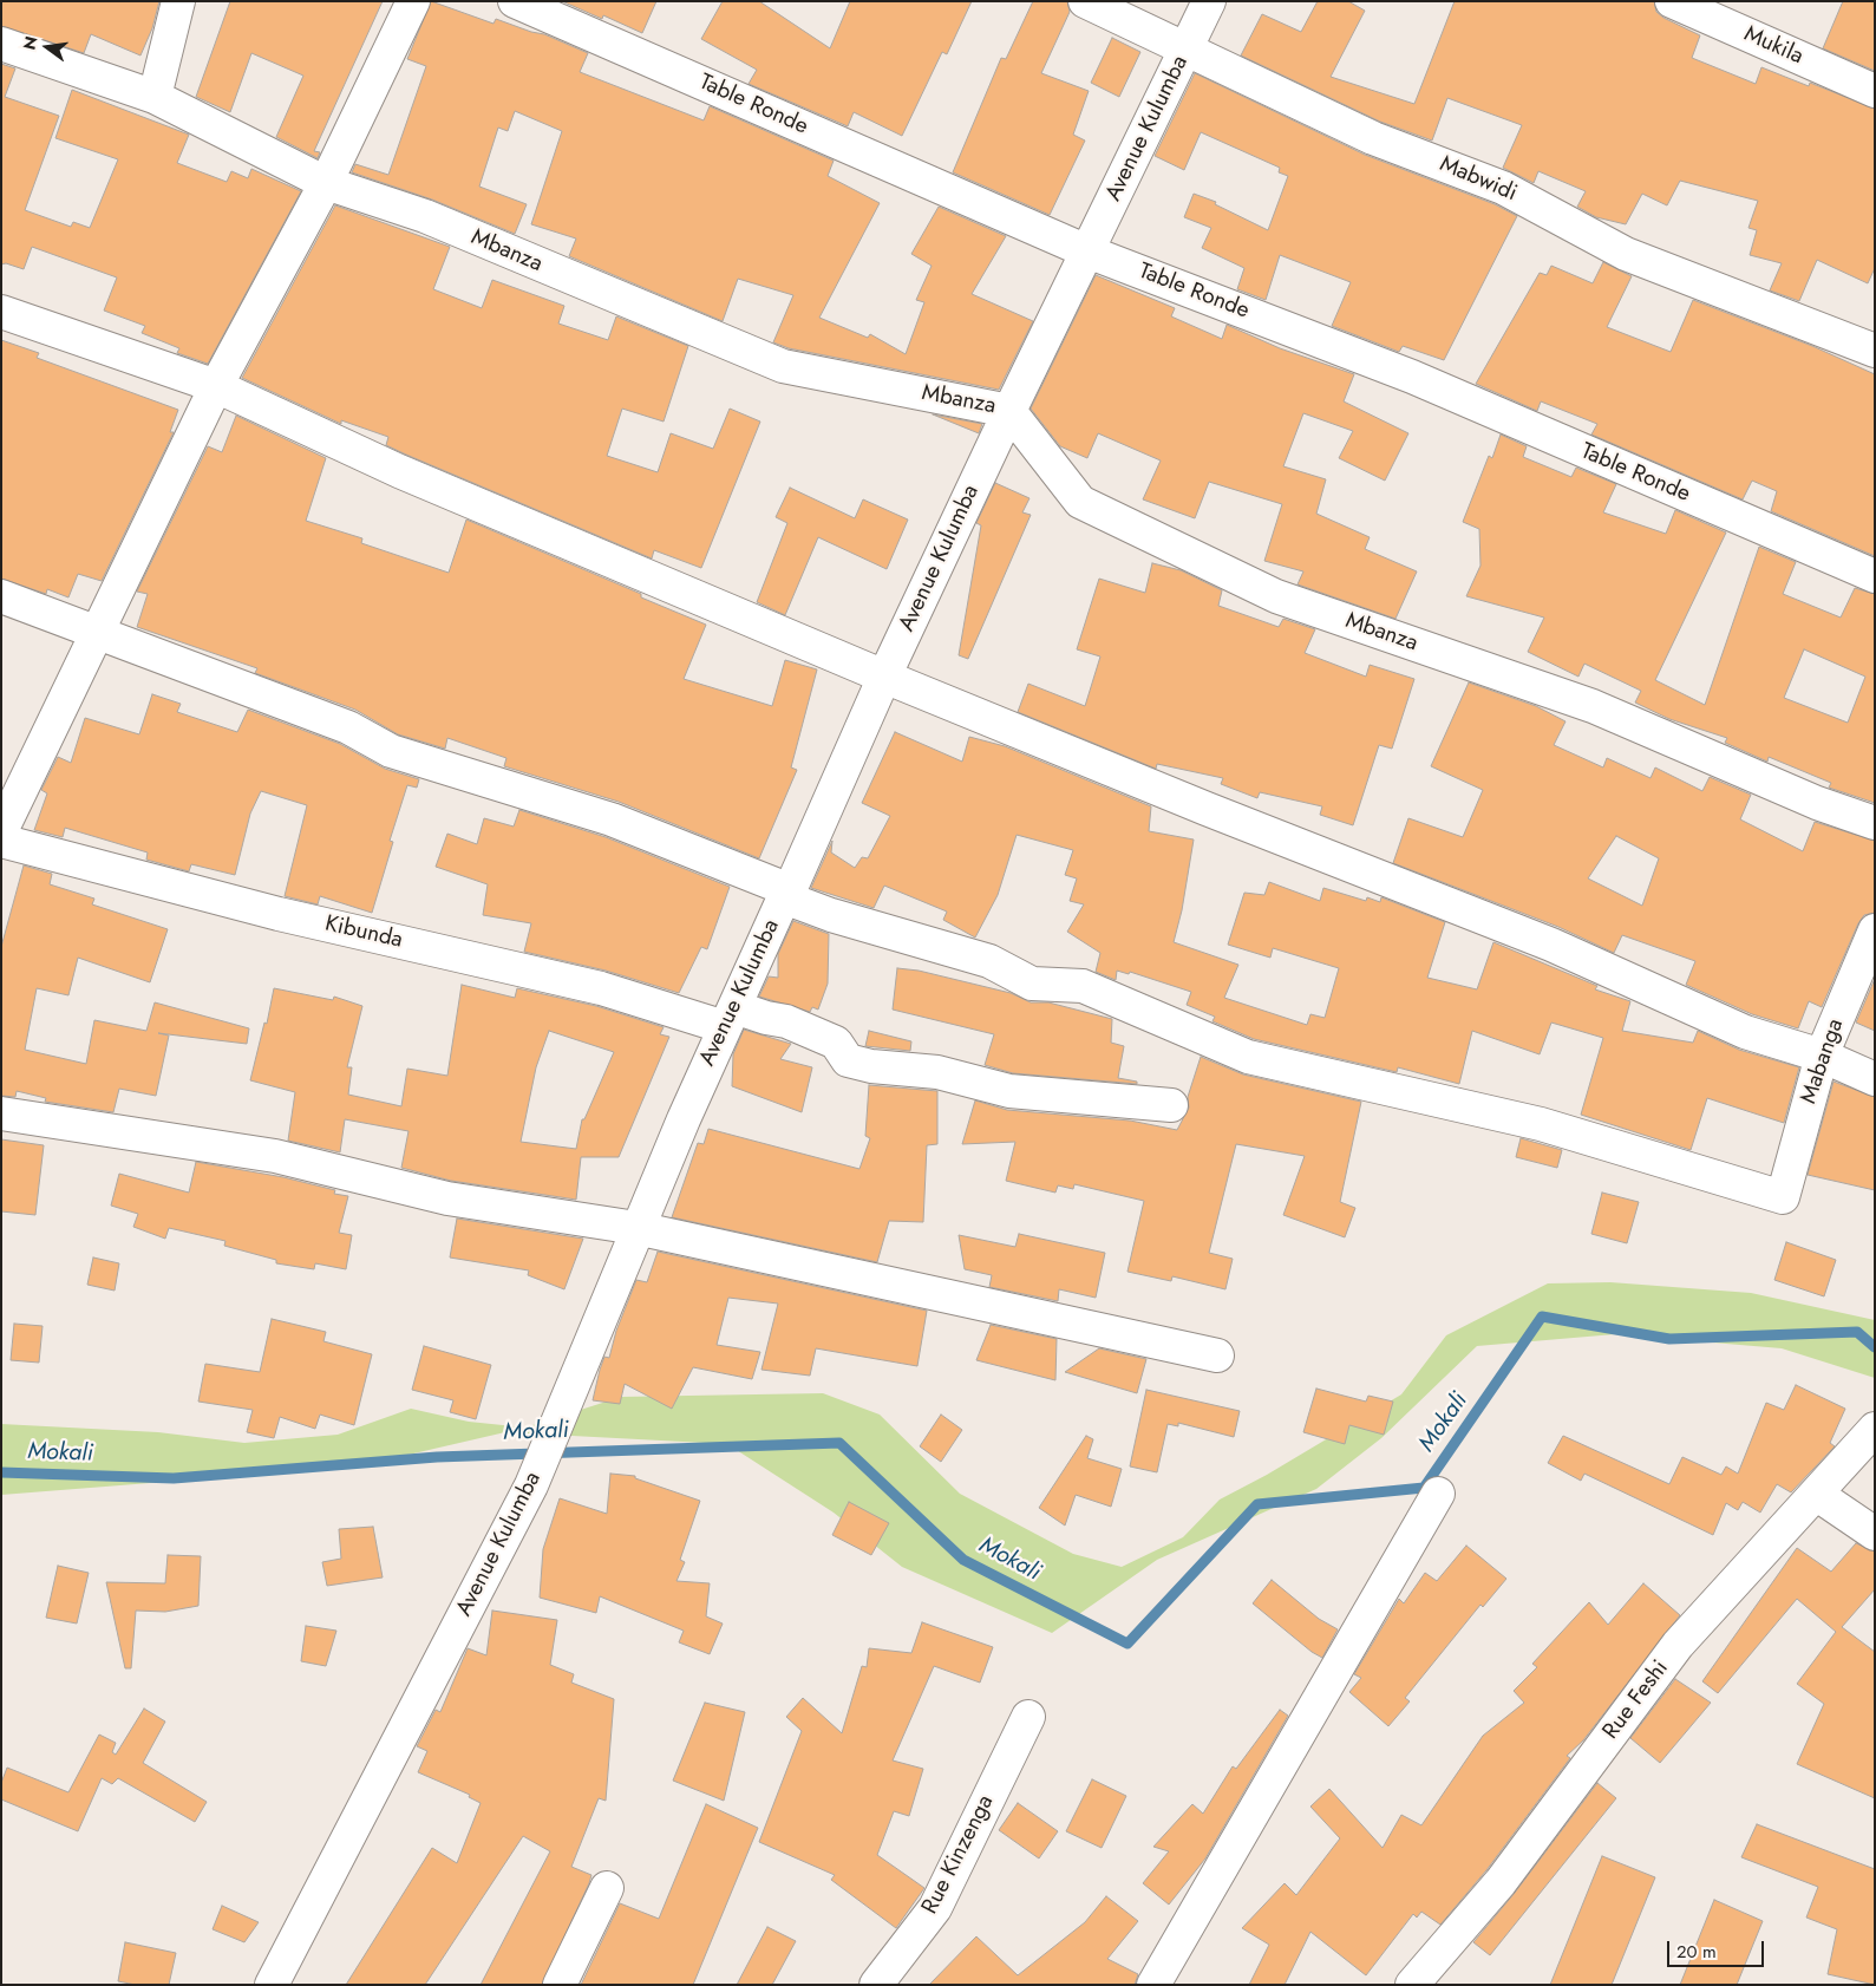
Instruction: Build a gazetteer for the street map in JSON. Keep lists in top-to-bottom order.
{
  "streets": {
    "street": [
      "Mukila",
      "Table Ronde",
      "Avenue Kulumba",
      "Mabwidi",
      "Mbanza",
      "Kibunda",
      "Mabanga",
      "Rue Feshi",
      "Rue Kinzenga"
    ]
  },
  "crossings": [
    ["Table Ronde", "Avenue Kulumba"],
    ["Avenue Kulumba", "Mabwidi"],
    ["Avenue Kulumba", "Mbanza"],
    ["Avenue Kulumba", "Kibunda"],
    ["Avenue Kulumba", "Mabanga"]
  ],
  "water": ["Mokali"],
  "scale_bar": "20 m",
  "north": "left"
}
